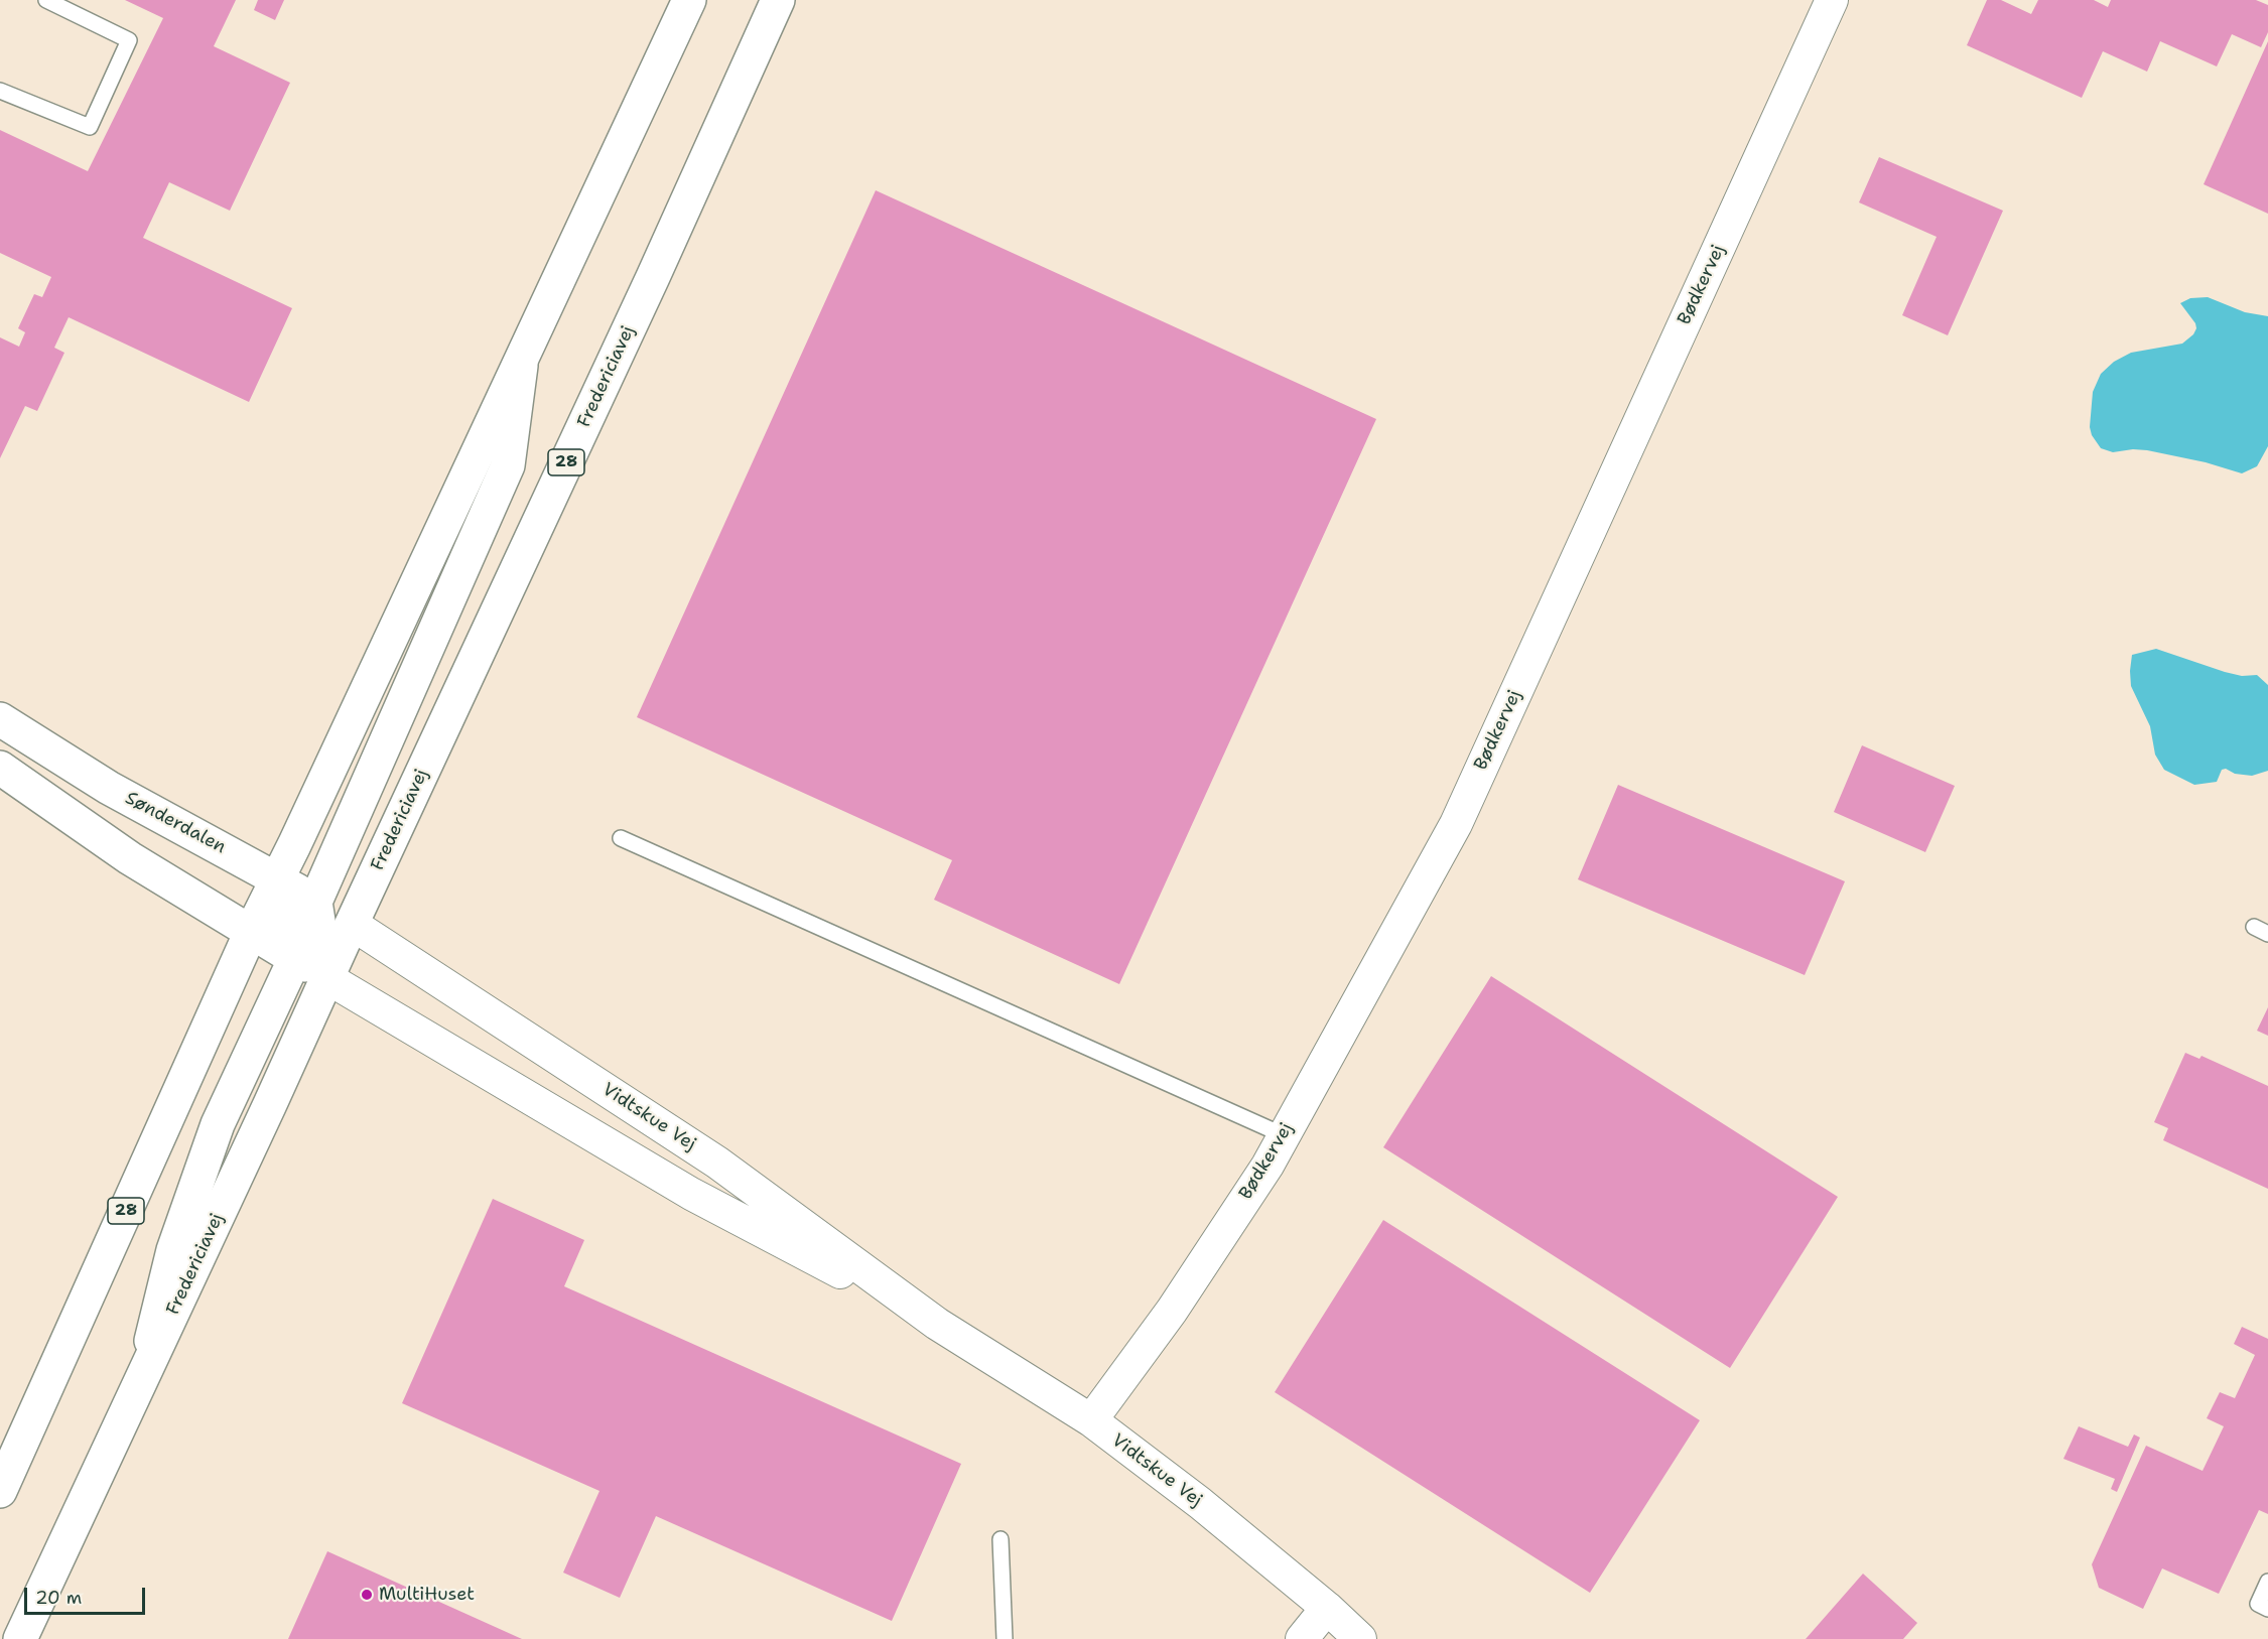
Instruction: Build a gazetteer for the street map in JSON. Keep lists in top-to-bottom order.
{
  "streets": {
    "main road": ["Fredericiavej", "28", "Sønderdalen"],
    "street": ["Bødkervej", "Vidtskue Vej"]
  },
  "crossings": [
    ["Bødkervej", "Vidtskue Vej"],
    ["Fredericiavej", "Sønderdalen"],
    ["Fredericiavej", "Vidtskue Vej"],
    ["28", "Sønderdalen"],
    ["Sønderdalen", "Vidtskue Vej"]
  ],
  "places": ["MultiHuset"],
  "scale_bar": "20 m"
}
